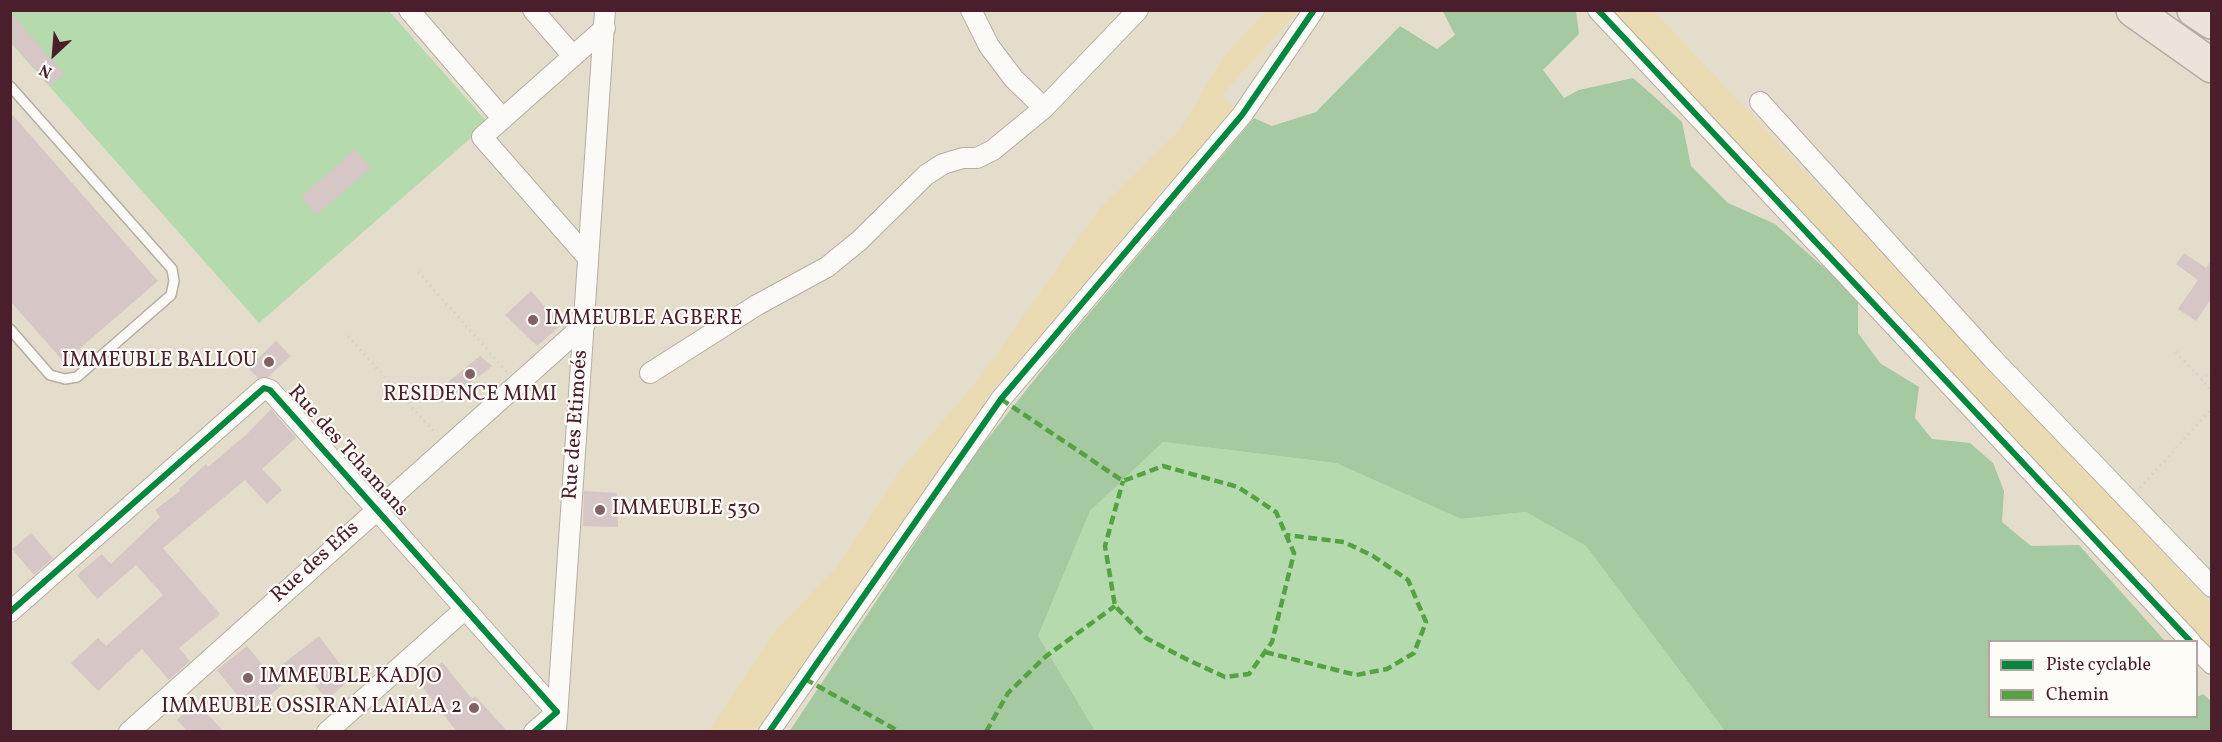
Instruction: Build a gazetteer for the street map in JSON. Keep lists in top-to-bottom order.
{
  "streets": {
    "street": ["Rue des Etimoés", "Rue des Tchamans", "Rue des Efis"]
  },
  "crossings": [
    ["Rue des Etimoés", "Rue des Tchamans"],
    ["Rue des Etimoés", "Rue des Efis"],
    ["Rue des Tchamans", "Rue des Efis"]
  ],
  "places": [
    "IMMEUBLE AGBERE",
    "IMMEUBLE BALLOU",
    "RESIDENCE MIMI",
    "IMMEUBLE 530",
    "IMMEUBLE KADJO",
    "IMMEUBLE OSSIRAN LAIALA 2"
  ],
  "legend": ["Piste cyclable", "Chemin"],
  "north": "bottom left"
}
